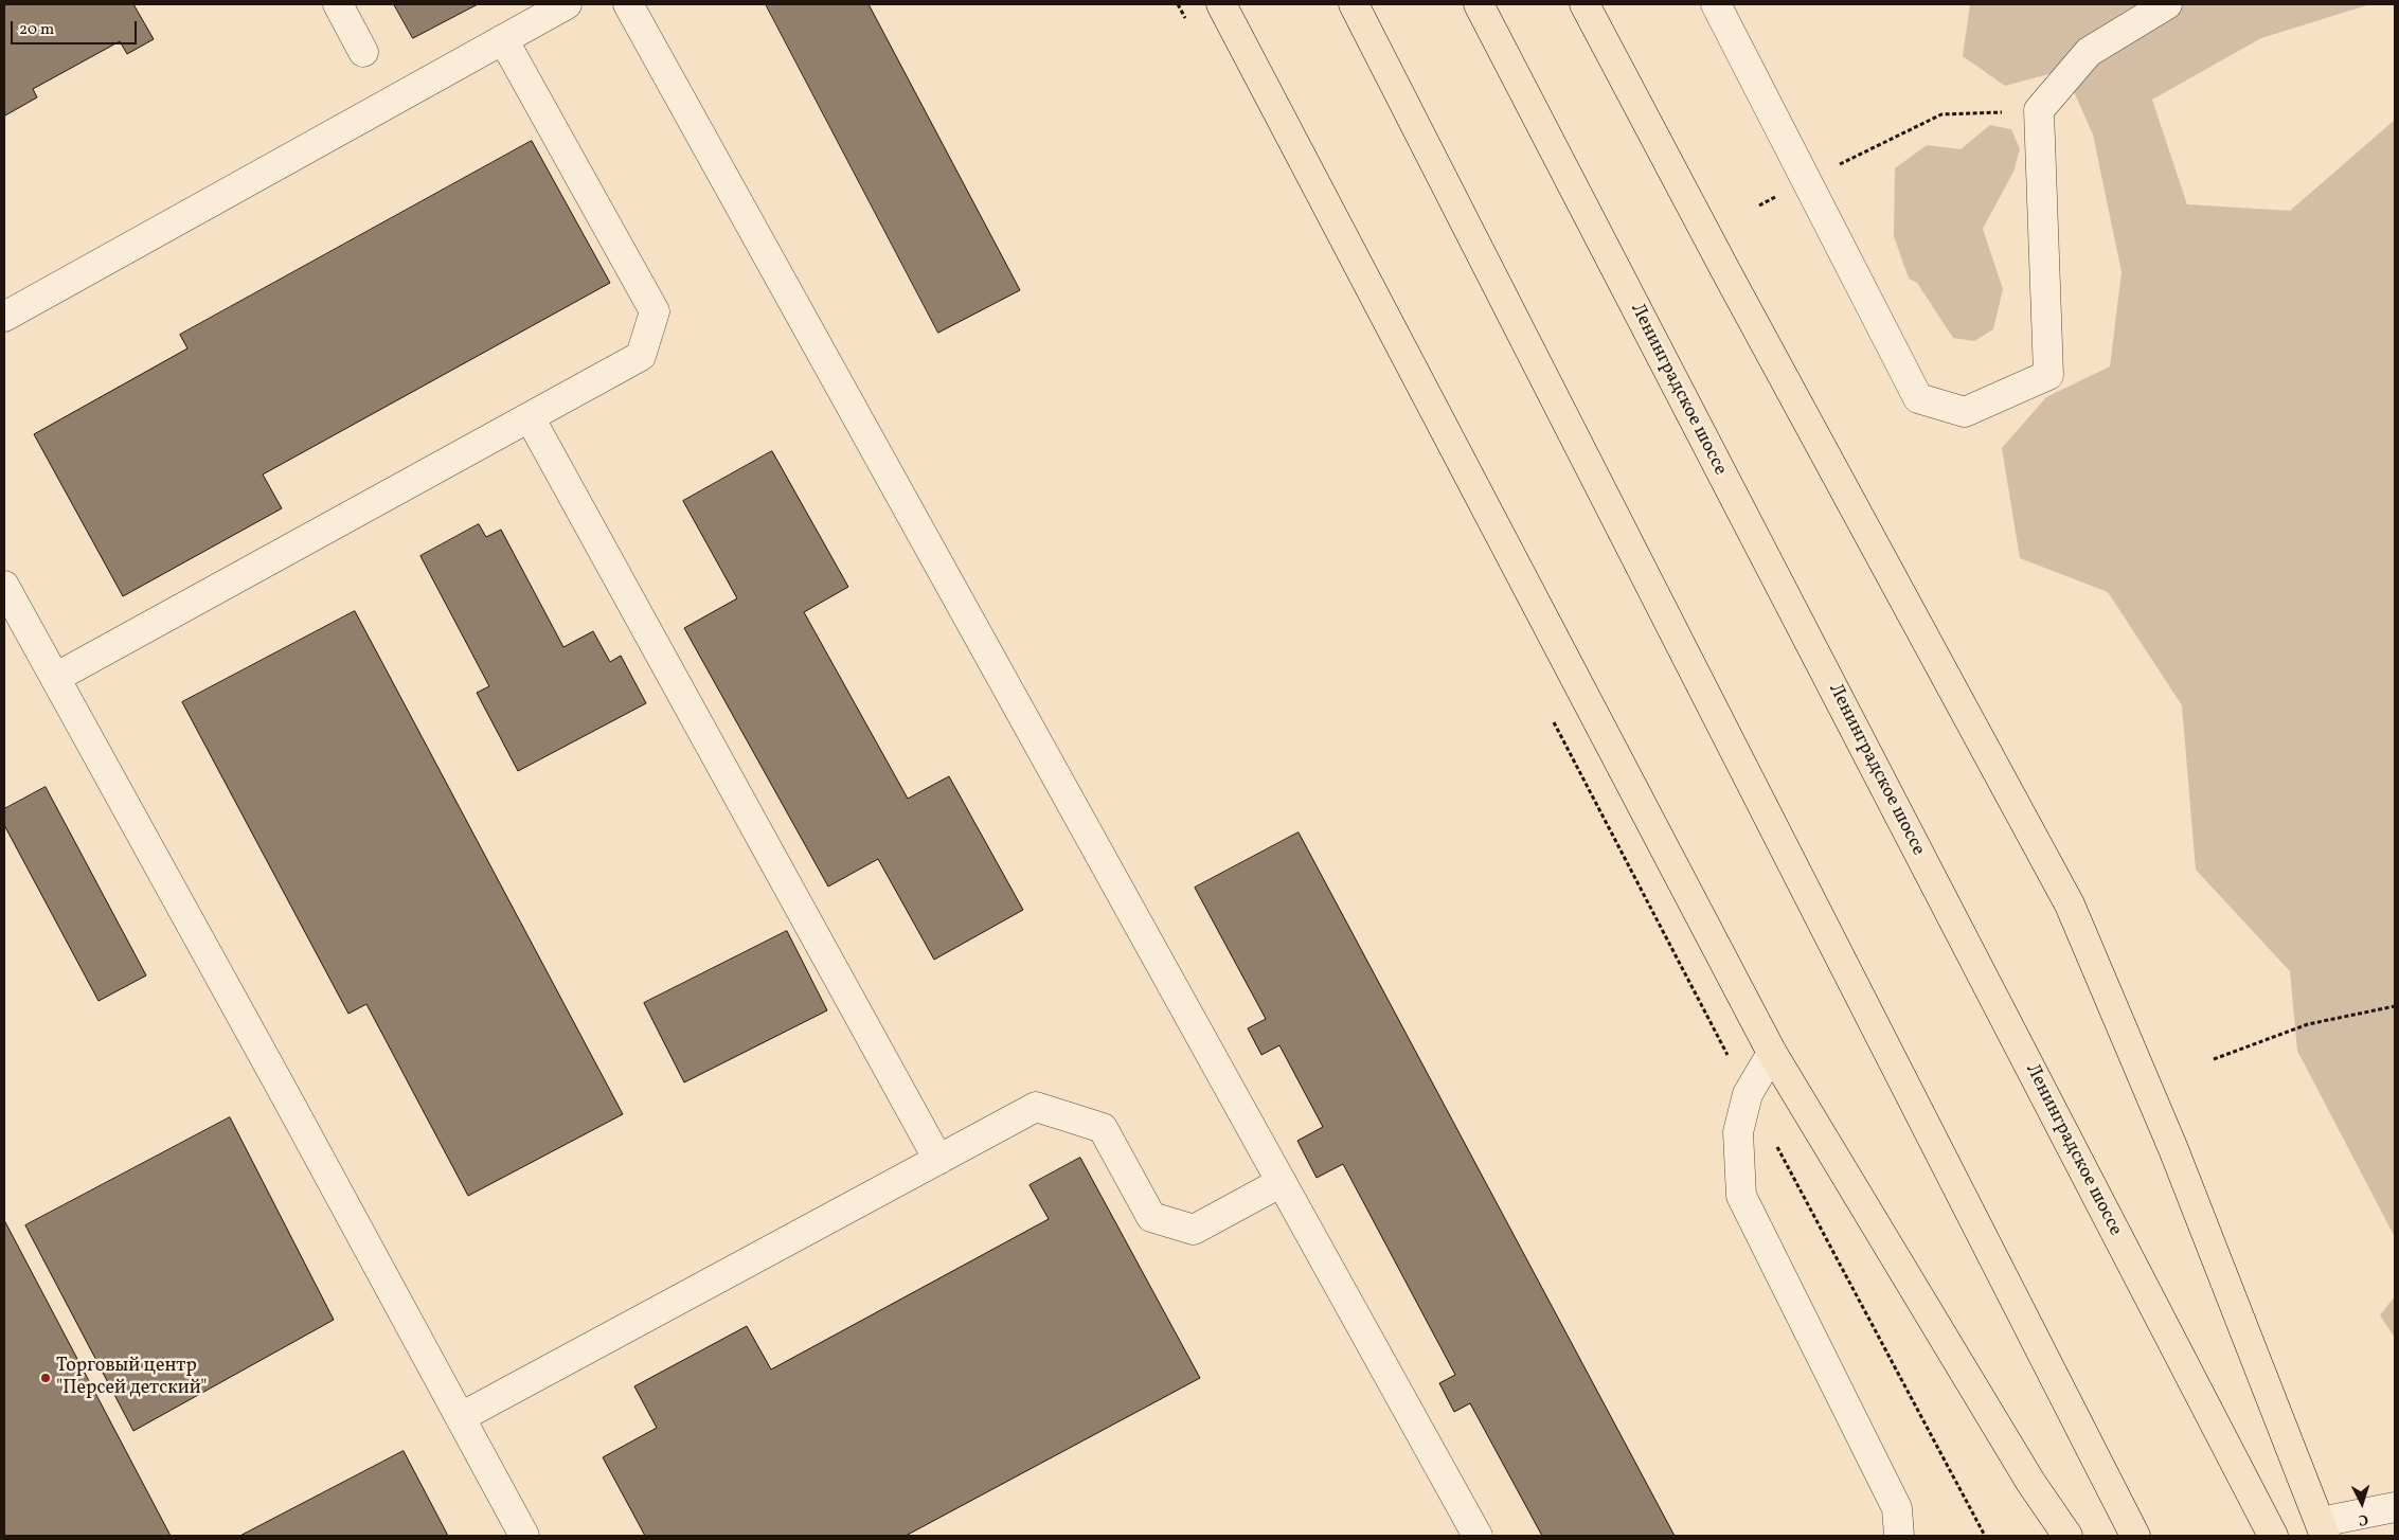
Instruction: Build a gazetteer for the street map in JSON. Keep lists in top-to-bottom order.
{
  "streets": {
    "main road": ["Ленинградское шоссе"]
  },
  "places": ["Торговый центр \"Персей детский\""],
  "scale_bar": "20 m",
  "north": "bottom"
}
